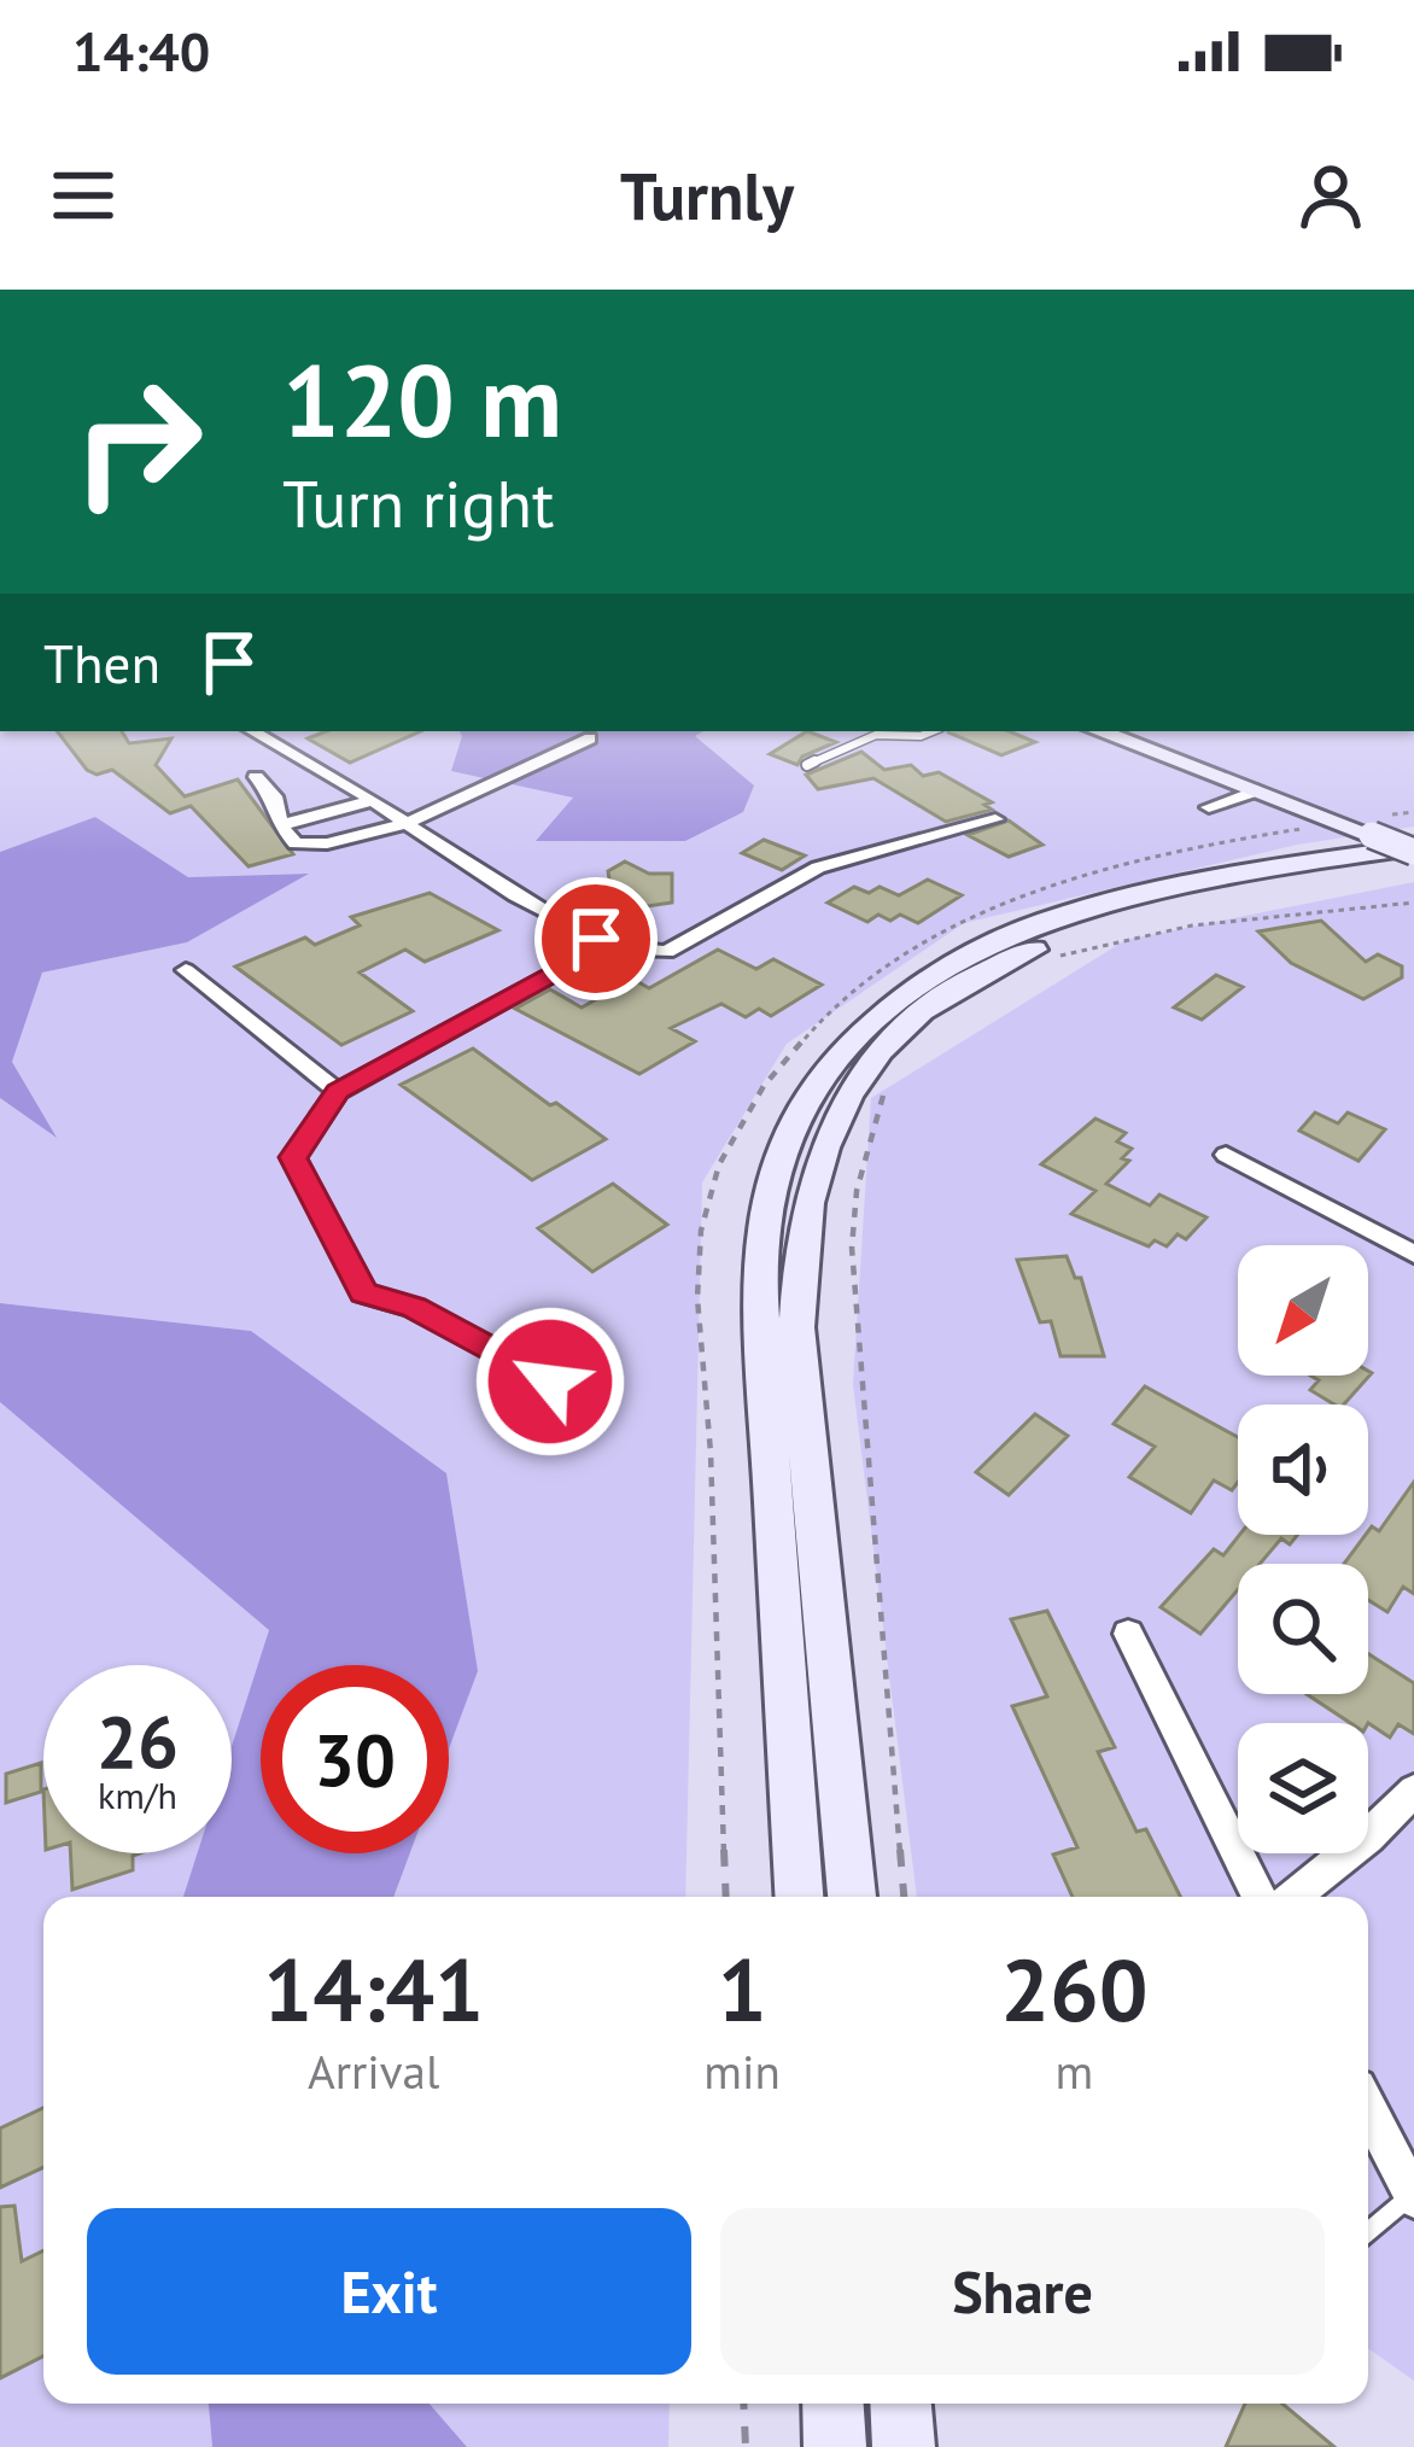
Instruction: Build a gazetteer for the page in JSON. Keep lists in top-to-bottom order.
{
  "north": "bottom left",
  "page": {
    "status": "14:40",
    "header": "Turnly",
    "turn": ["120 m", "Turn right"],
    "then": "Then",
    "speed": "26 km/h",
    "limit": "30",
    "eta": [
      "14:41",
      "Arrival",
      "1",
      "min",
      "260",
      "m"
    ],
    "buttons": ["Exit", "Share"]
  }
}
